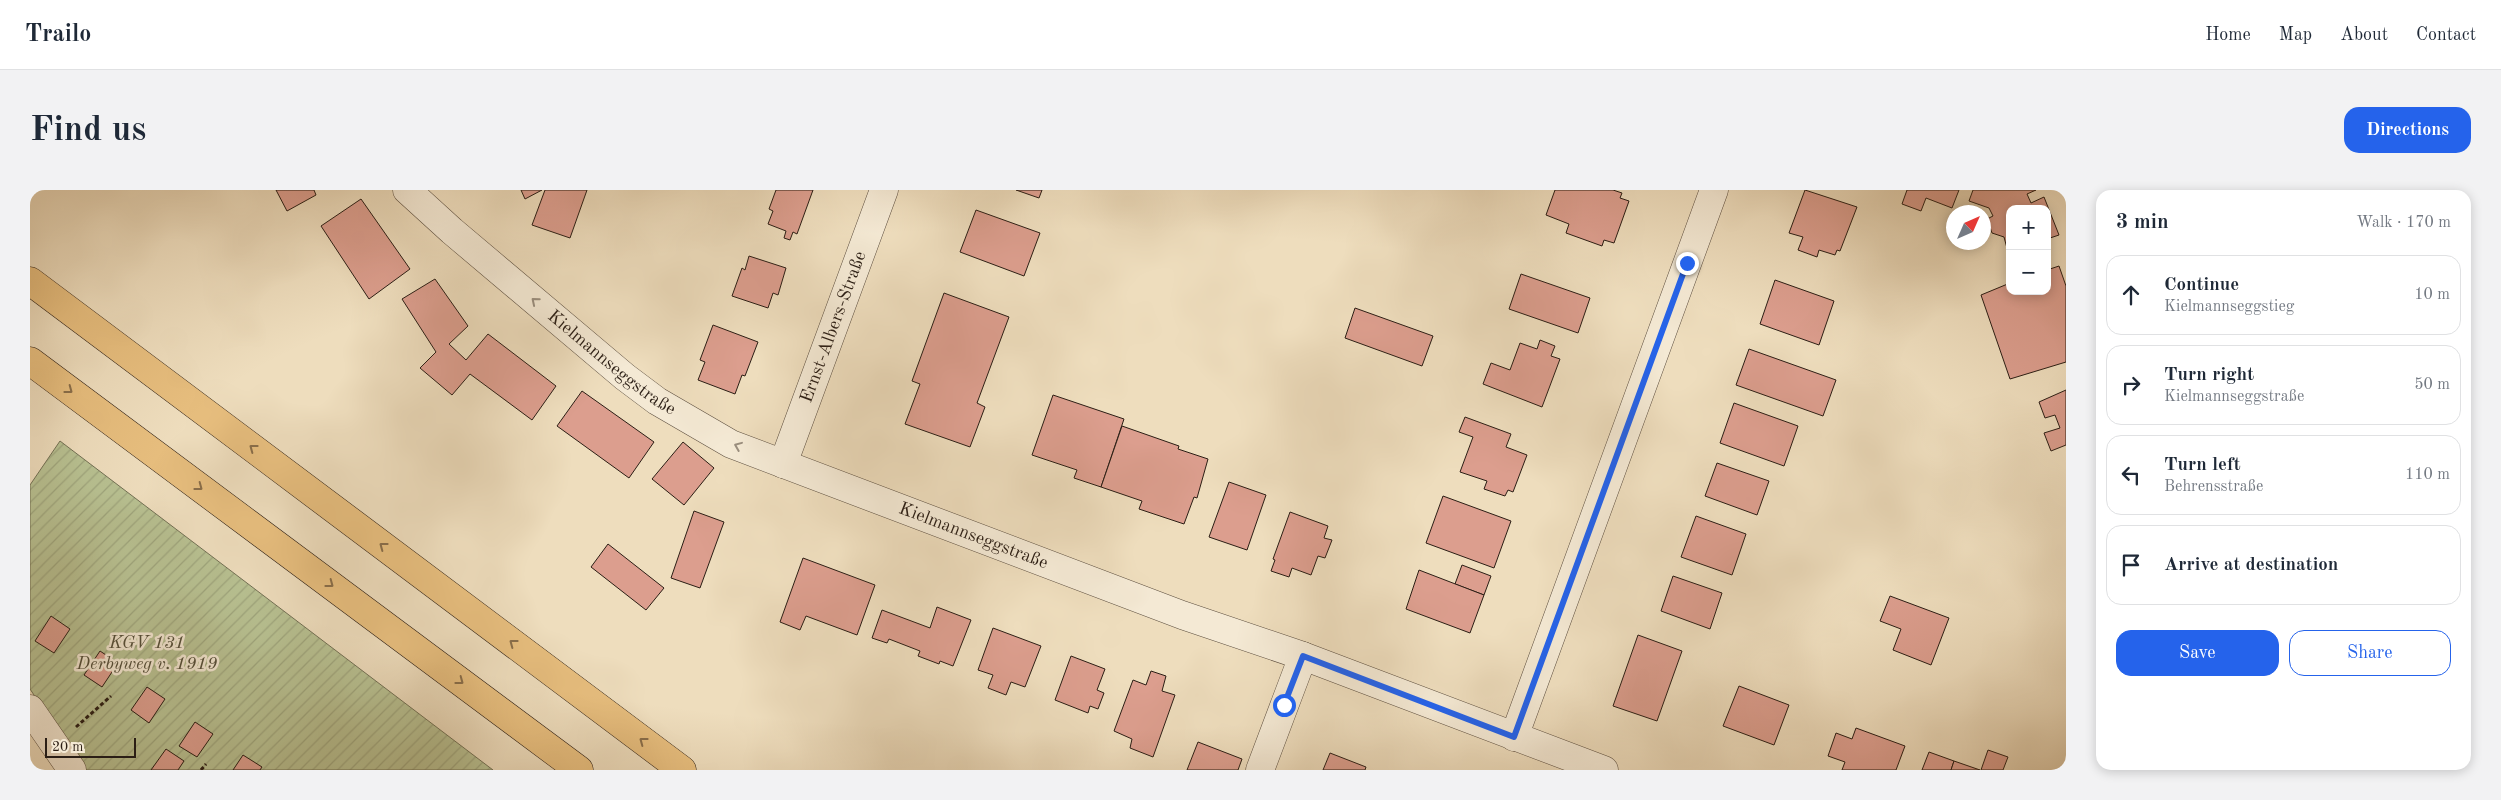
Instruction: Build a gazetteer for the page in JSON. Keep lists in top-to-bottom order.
{
  "streets": {
    "street": ["Ernst-Albers-Straße", "Kielmannseggstraße"]
  },
  "crossings": [
    ["Ernst-Albers-Straße", "Kielmannseggstraße"]
  ],
  "parks": ["KGV 131 Derbyweg v. 1919"],
  "scale_bar": "20 m",
  "north": "top right",
  "page": {
    "header": "Trailo",
    "nav": [
      "Home",
      "Map",
      "About",
      "Contact"
    ],
    "buttons": [
      "Directions",
      ["Save", "Share"]
    ],
    "title": "Find us",
    "heading": ["3 min", "Walk · 170 m"],
    "map_buttons": ["+", "−"],
    "list": [
      ["Continue", "Kielmannseggstieg", "10 m"],
      ["Turn right", "Kielmannseggstraße", "50 m"],
      ["Turn left", "Behrensstraße", "110 m"],
      "Arrive at destination"
    ],
    "scale": "20 m"
  }
}
